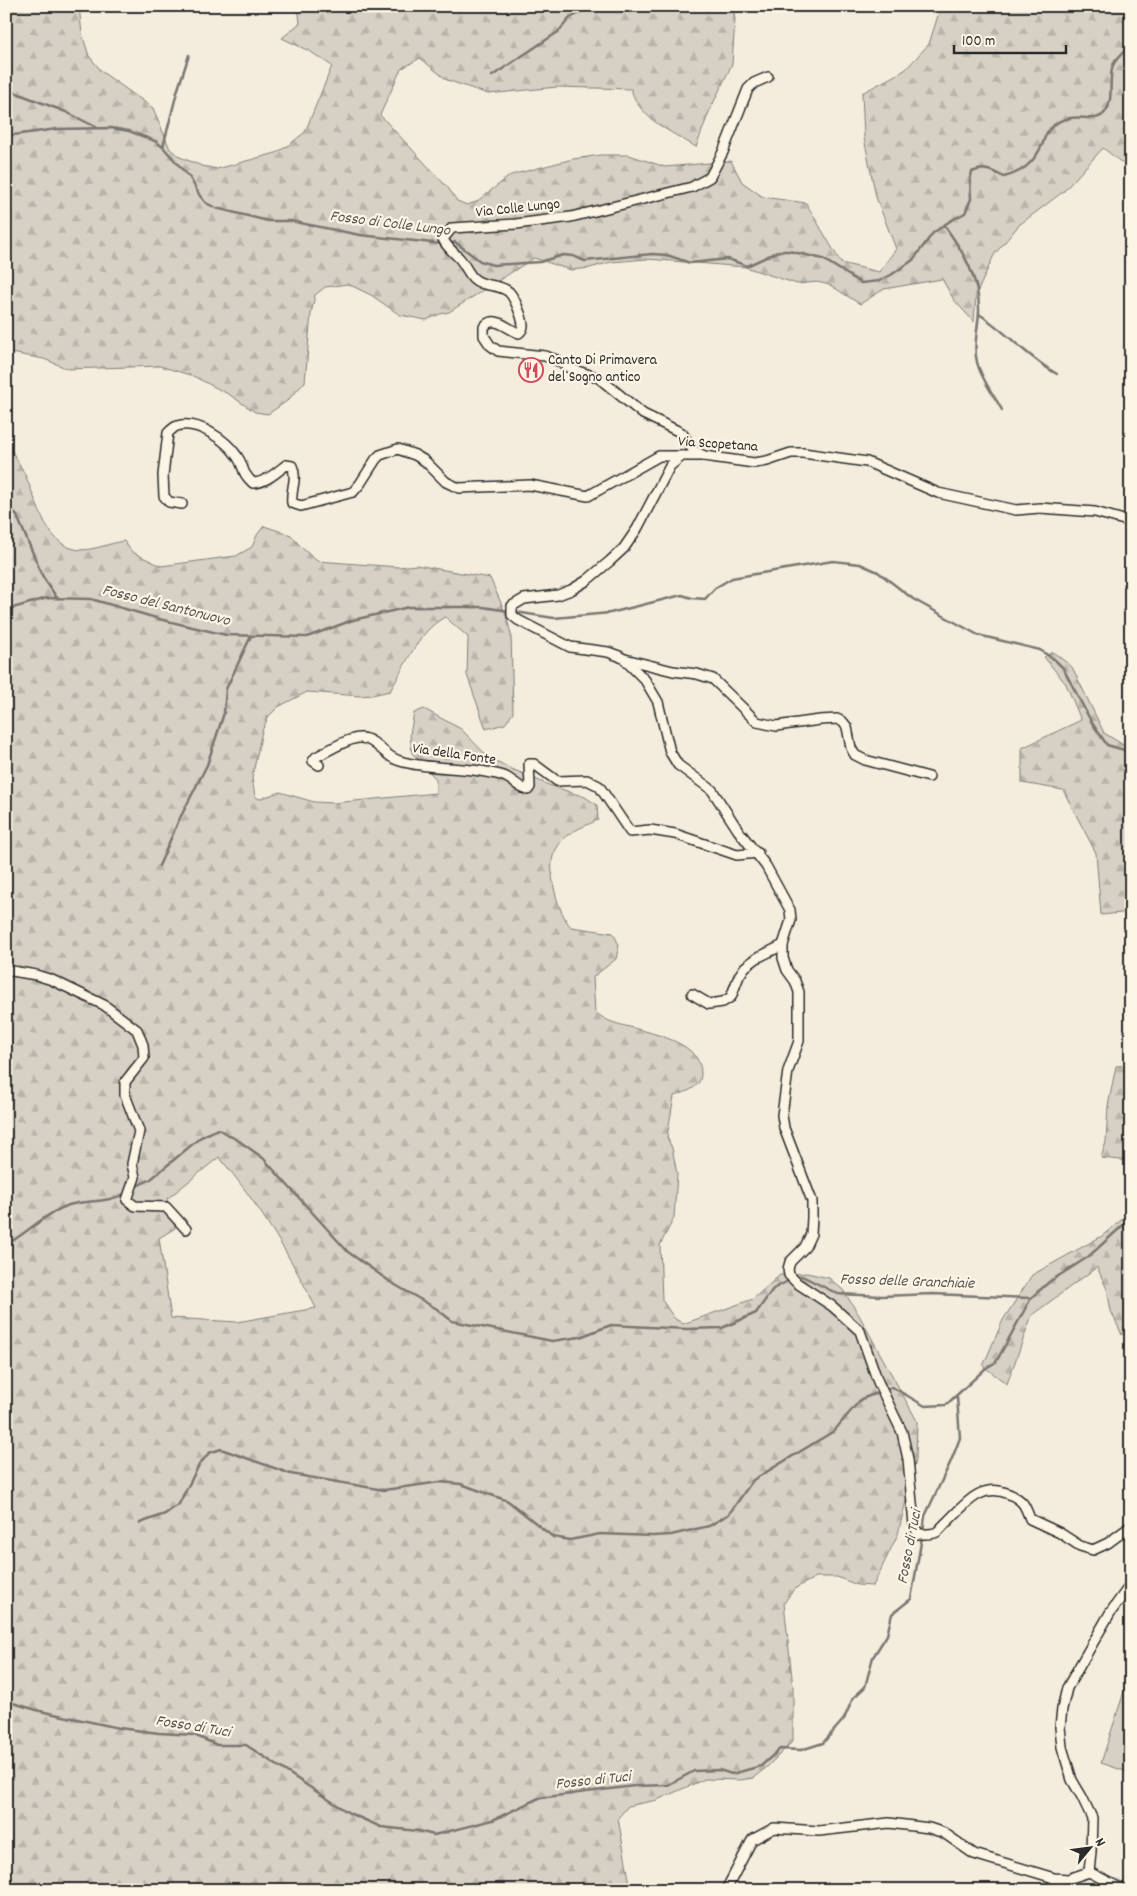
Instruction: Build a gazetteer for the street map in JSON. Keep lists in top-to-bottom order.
{
  "streets": {
    "street": ["Via Colle Lungo", "Via Scopetana", "Via della Fonte"]
  },
  "crossings": [
    ["Via Colle Lungo", "Via Scopetana"]
  ],
  "water": [
    "Fosso di Colle Lungo",
    "Fosso del Santonuovo",
    "Fosso delle Granchiaie",
    "Fosso di Tuci"
  ],
  "places": {
    "restaurant": ["Canto Di Primavera del Sogno antico"]
  },
  "scale_bar": "100 m",
  "north": "top right"
}
